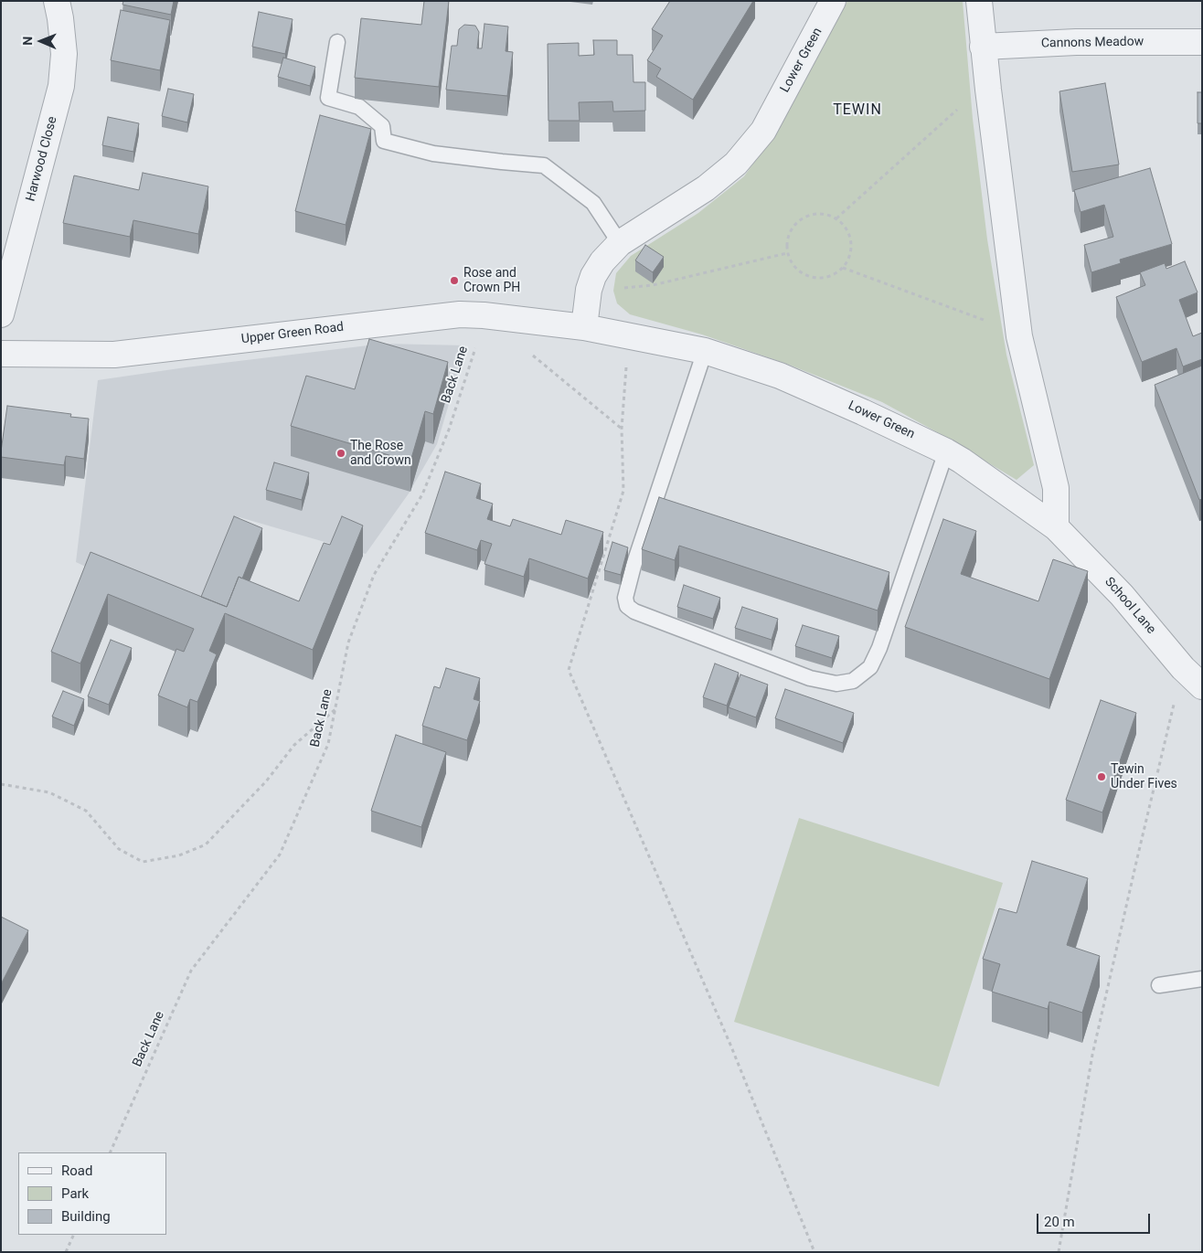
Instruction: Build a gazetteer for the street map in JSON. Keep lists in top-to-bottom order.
{
  "streets": {
    "street": [
      "Cannons Meadow",
      "Lower Green",
      "Harwood Close",
      "Upper Green Road",
      "School Lane"
    ],
    "path": ["Back Lane"]
  },
  "crossings": [
    ["Lower Green", "Upper Green Road"],
    ["Lower Green", "School Lane"],
    ["Upper Green Road", "Back Lane"]
  ],
  "districts": ["TEWIN"],
  "places": ["Rose and Crown PH", "The Rose and Crown", "Tewin Under Fives"],
  "legend": ["Road", "Park", "Building"],
  "scale_bar": "20 m",
  "north": "left"
}
